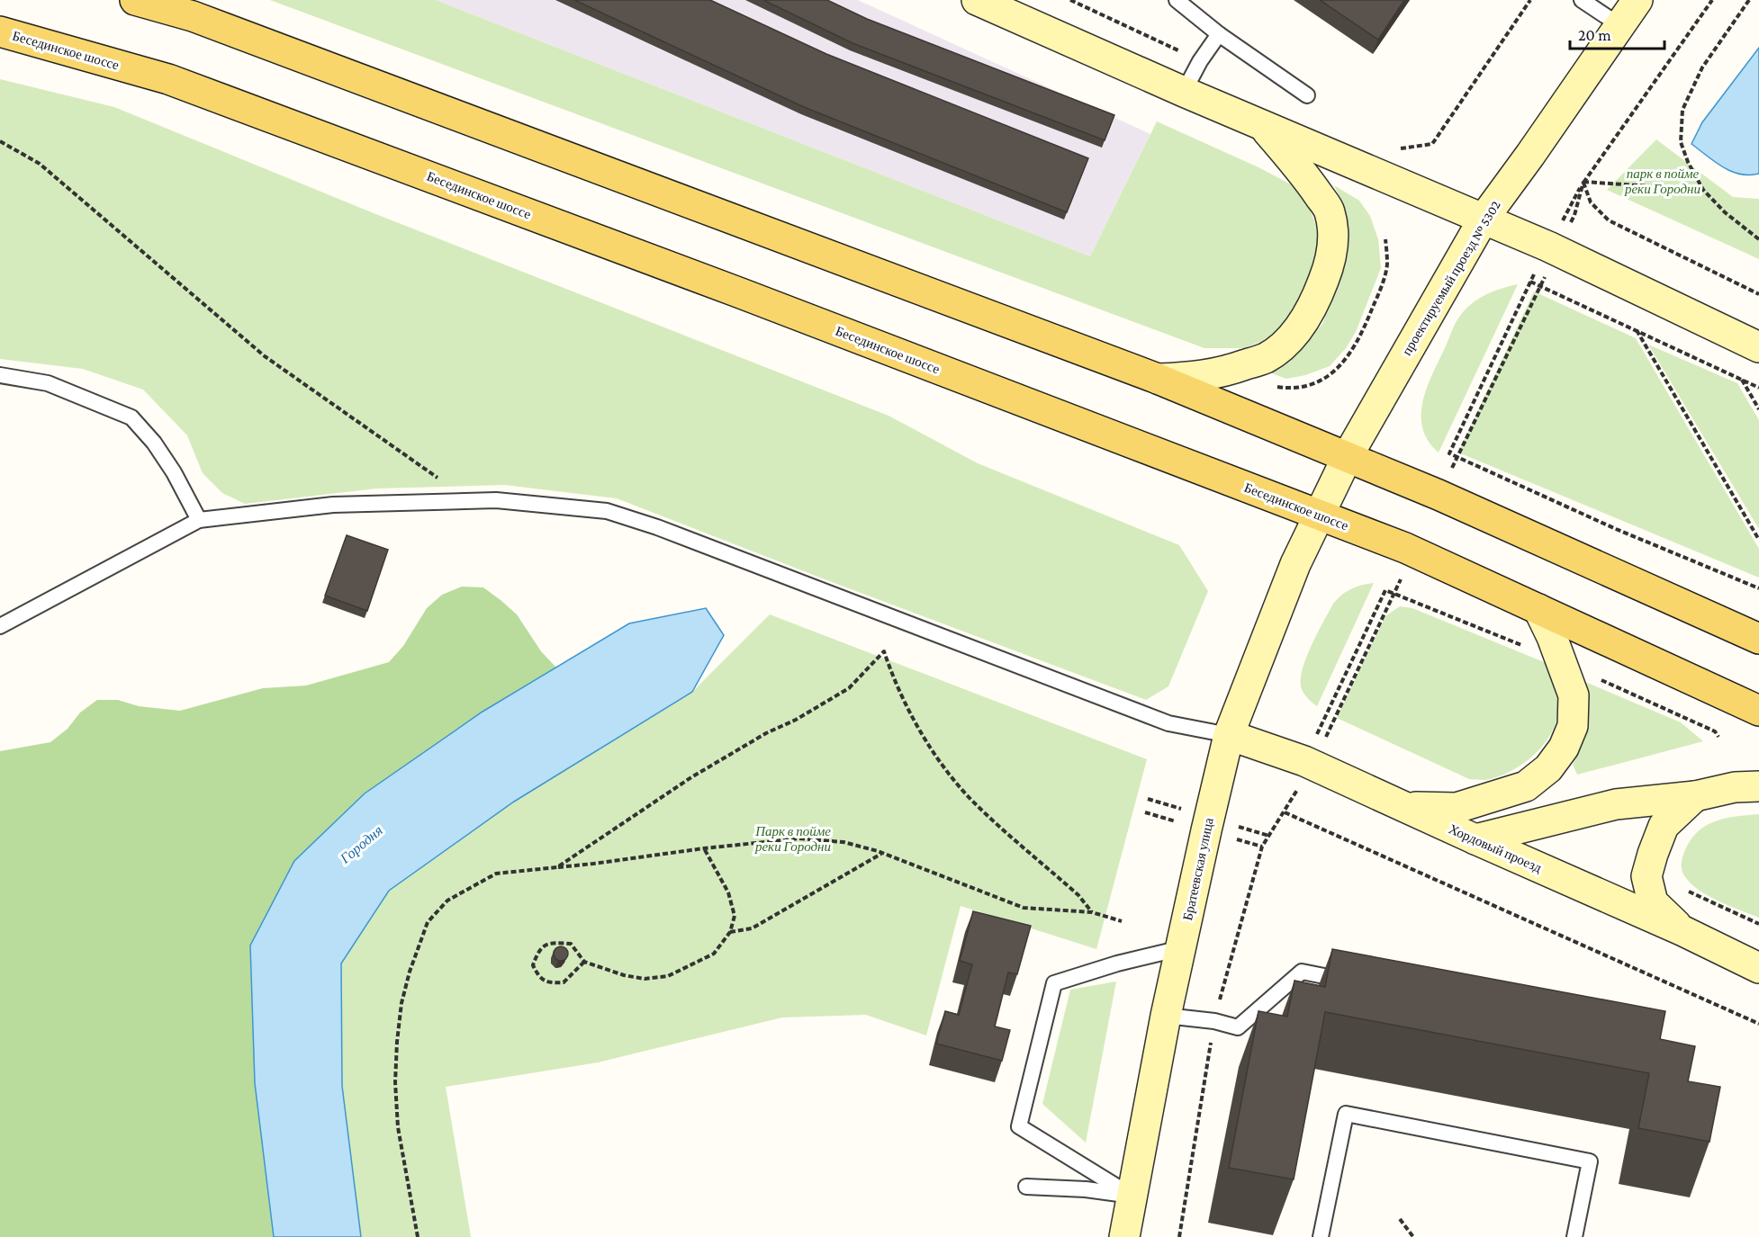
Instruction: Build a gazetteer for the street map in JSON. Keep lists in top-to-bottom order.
{
  "streets": {
    "main road": ["Бесединское шоссе"],
    "street": ["проектируемый проезд № 5302", "Хордовый проезд", "Братеевская улица"]
  },
  "crossings": [
    ["Бесединское шоссе", "проектируемый проезд № 5302"],
    ["Бесединское шоссе", "Братеевская улица"],
    ["проектируемый проезд № 5302", "Братеевская улица"],
    ["Хордовый проезд", "Братеевская улица"]
  ],
  "water": ["Городня"],
  "parks": ["парк в пойме реки Городни", "Парк в пойме реки Городни"],
  "scale_bar": "20 m"
}
